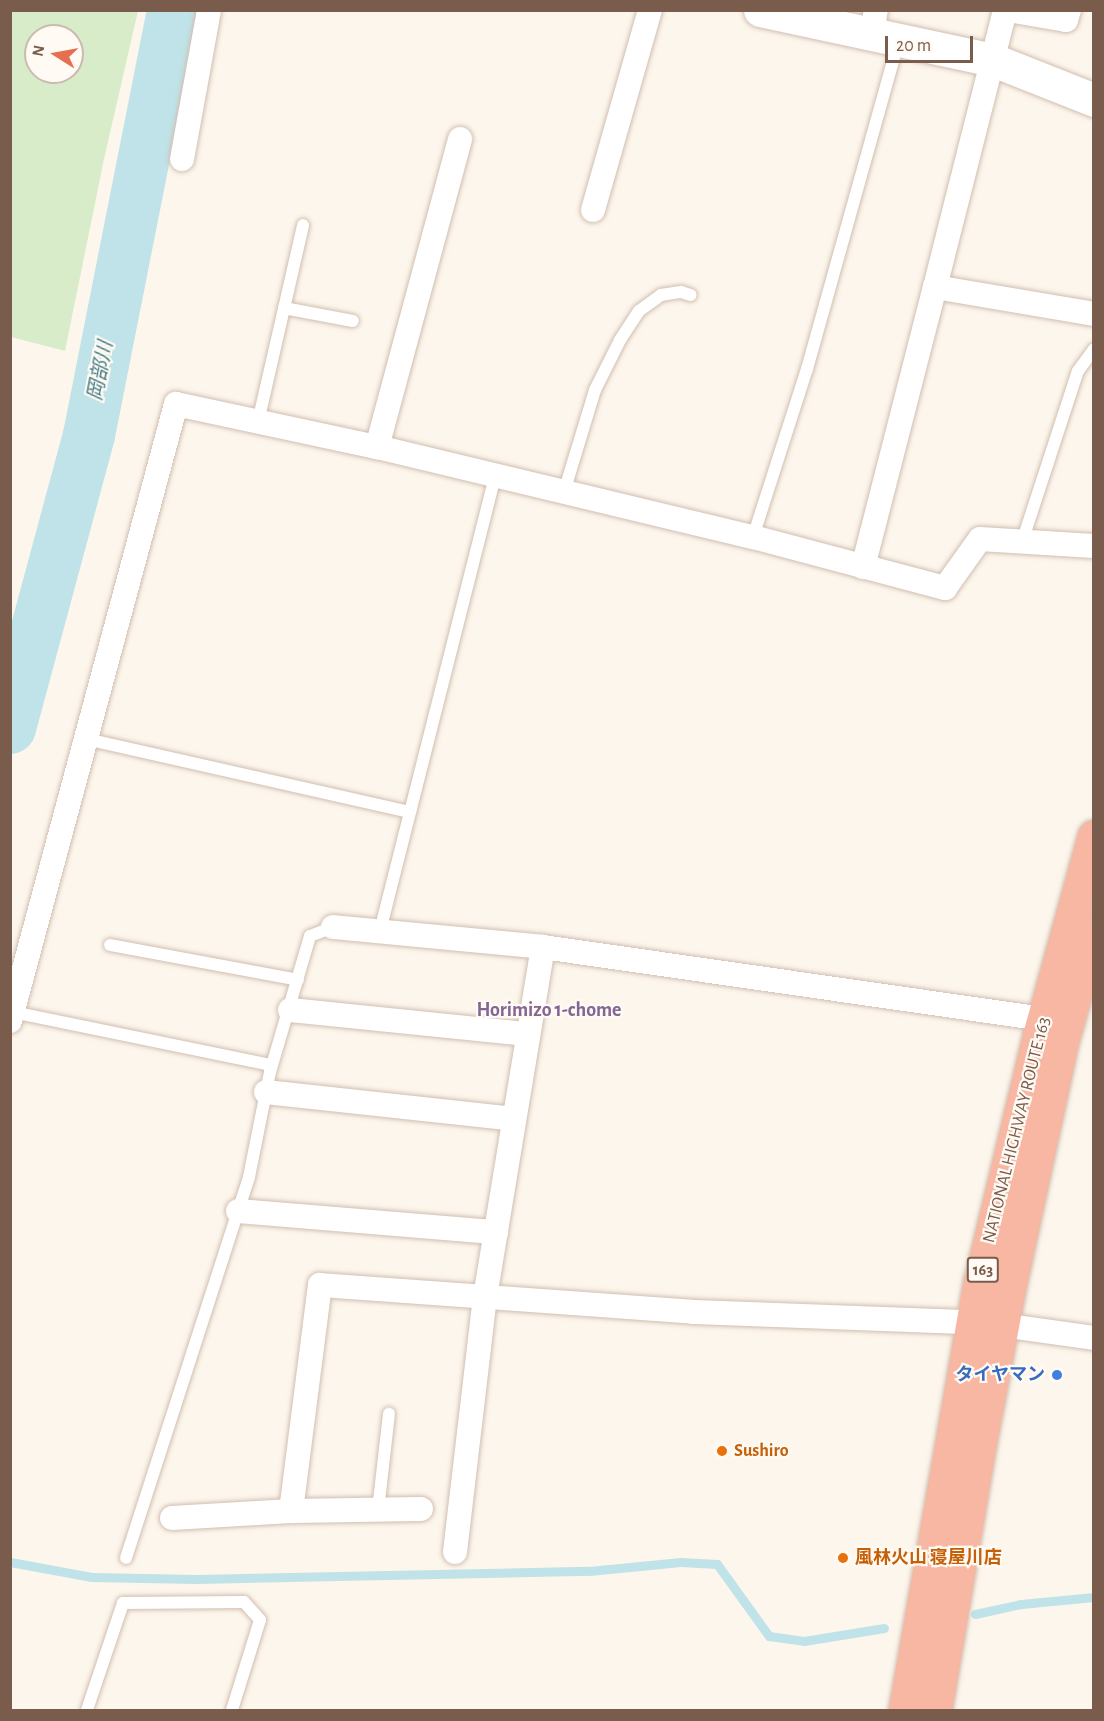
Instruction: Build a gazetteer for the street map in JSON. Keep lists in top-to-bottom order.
{
  "streets": {
    "highway": ["NATIONAL HIGHWAY ROUTE 163", "163"]
  },
  "districts": ["Horimizo 1-chome"],
  "water": ["岡部川"],
  "places": ["タイヤマン", "Sushiro", "風林火山 寝屋川店"],
  "scale_bar": "20 m",
  "north": "left"
}
